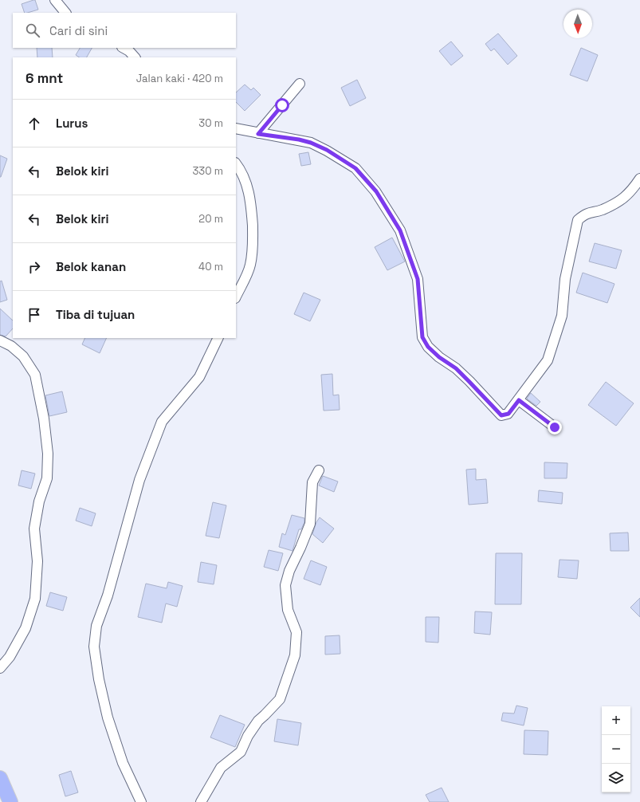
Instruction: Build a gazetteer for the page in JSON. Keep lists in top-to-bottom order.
{
  "north": "bottom",
  "page": {
    "search": "Cari di sini",
    "heading": ["6 mnt", "Jalan kaki · 420 m"],
    "list": [
      ["Lurus", "30 m"],
      ["Belok kiri", "330 m"],
      ["Belok kiri", "20 m"],
      ["Belok kanan", "40 m"],
      "Tiba di tujuan"
    ],
    "map_buttons": ["+", "−"]
  }
}
